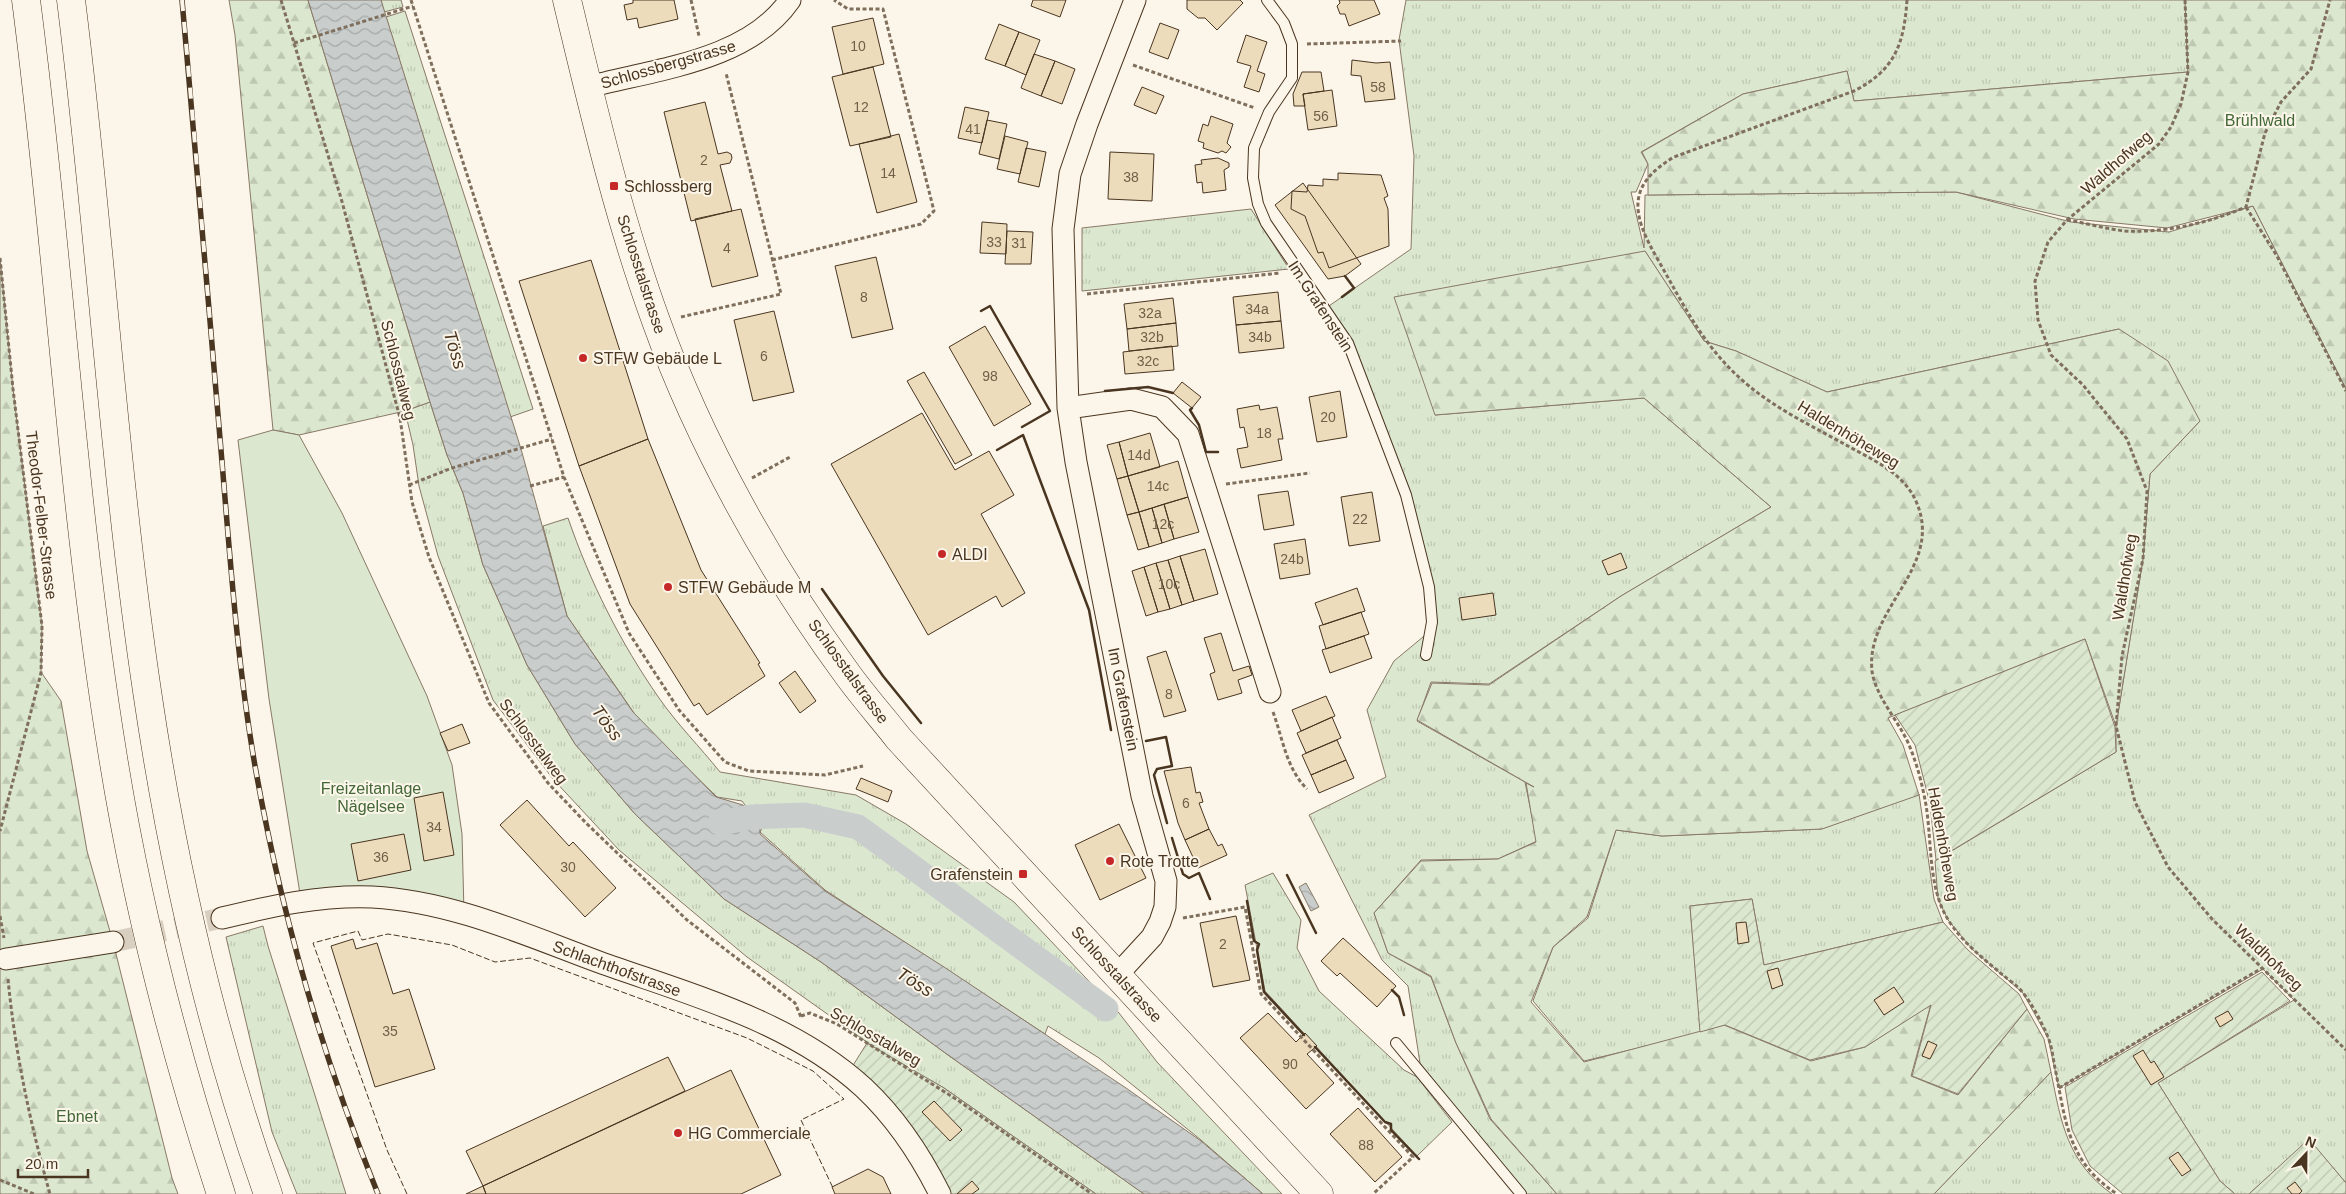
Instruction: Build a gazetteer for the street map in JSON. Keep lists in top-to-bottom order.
{
  "streets": {
    "main road": ["Schlosstalstrasse"],
    "street": ["Schlossbergstrasse", "Im Grafenstein", "Schlachthofstrasse"],
    "path": [
      "Waldhofweg",
      "Schlosstalweg",
      "Haldenhöheweg",
      "Theodor-Felber-Strasse"
    ]
  },
  "crossings": [
    ["Schlossbergstrasse", "Schlosstalstrasse"],
    ["Schlosstalstrasse", "Im Grafenstein"]
  ],
  "water": ["Töss"],
  "parks": ["Brühlwald", "Freizeitanlage Nägelsee", "Ebnet"],
  "places": {
    "transit": ["Schlossberg", "Grafenstein"],
    "other": [
      "STFW Gebäude L",
      "ALDI",
      "STFW Gebäude M",
      "Rote Trotte",
      "HG Commerciale"
    ]
  },
  "house_numbers": [
    "10",
    "58",
    "12",
    "56",
    "41",
    "2",
    "14",
    "38",
    "33",
    "31",
    "4",
    "8",
    "34a",
    "32a",
    "32b",
    "34b",
    "6",
    "32c",
    "98",
    "20",
    "18",
    "14d",
    "14c",
    "22",
    "12c",
    "24b",
    "10c",
    "8",
    "6",
    "34",
    "36",
    "30",
    "2",
    "35",
    "90",
    "88"
  ],
  "scale_bar": "20 m",
  "north": "top"
}
